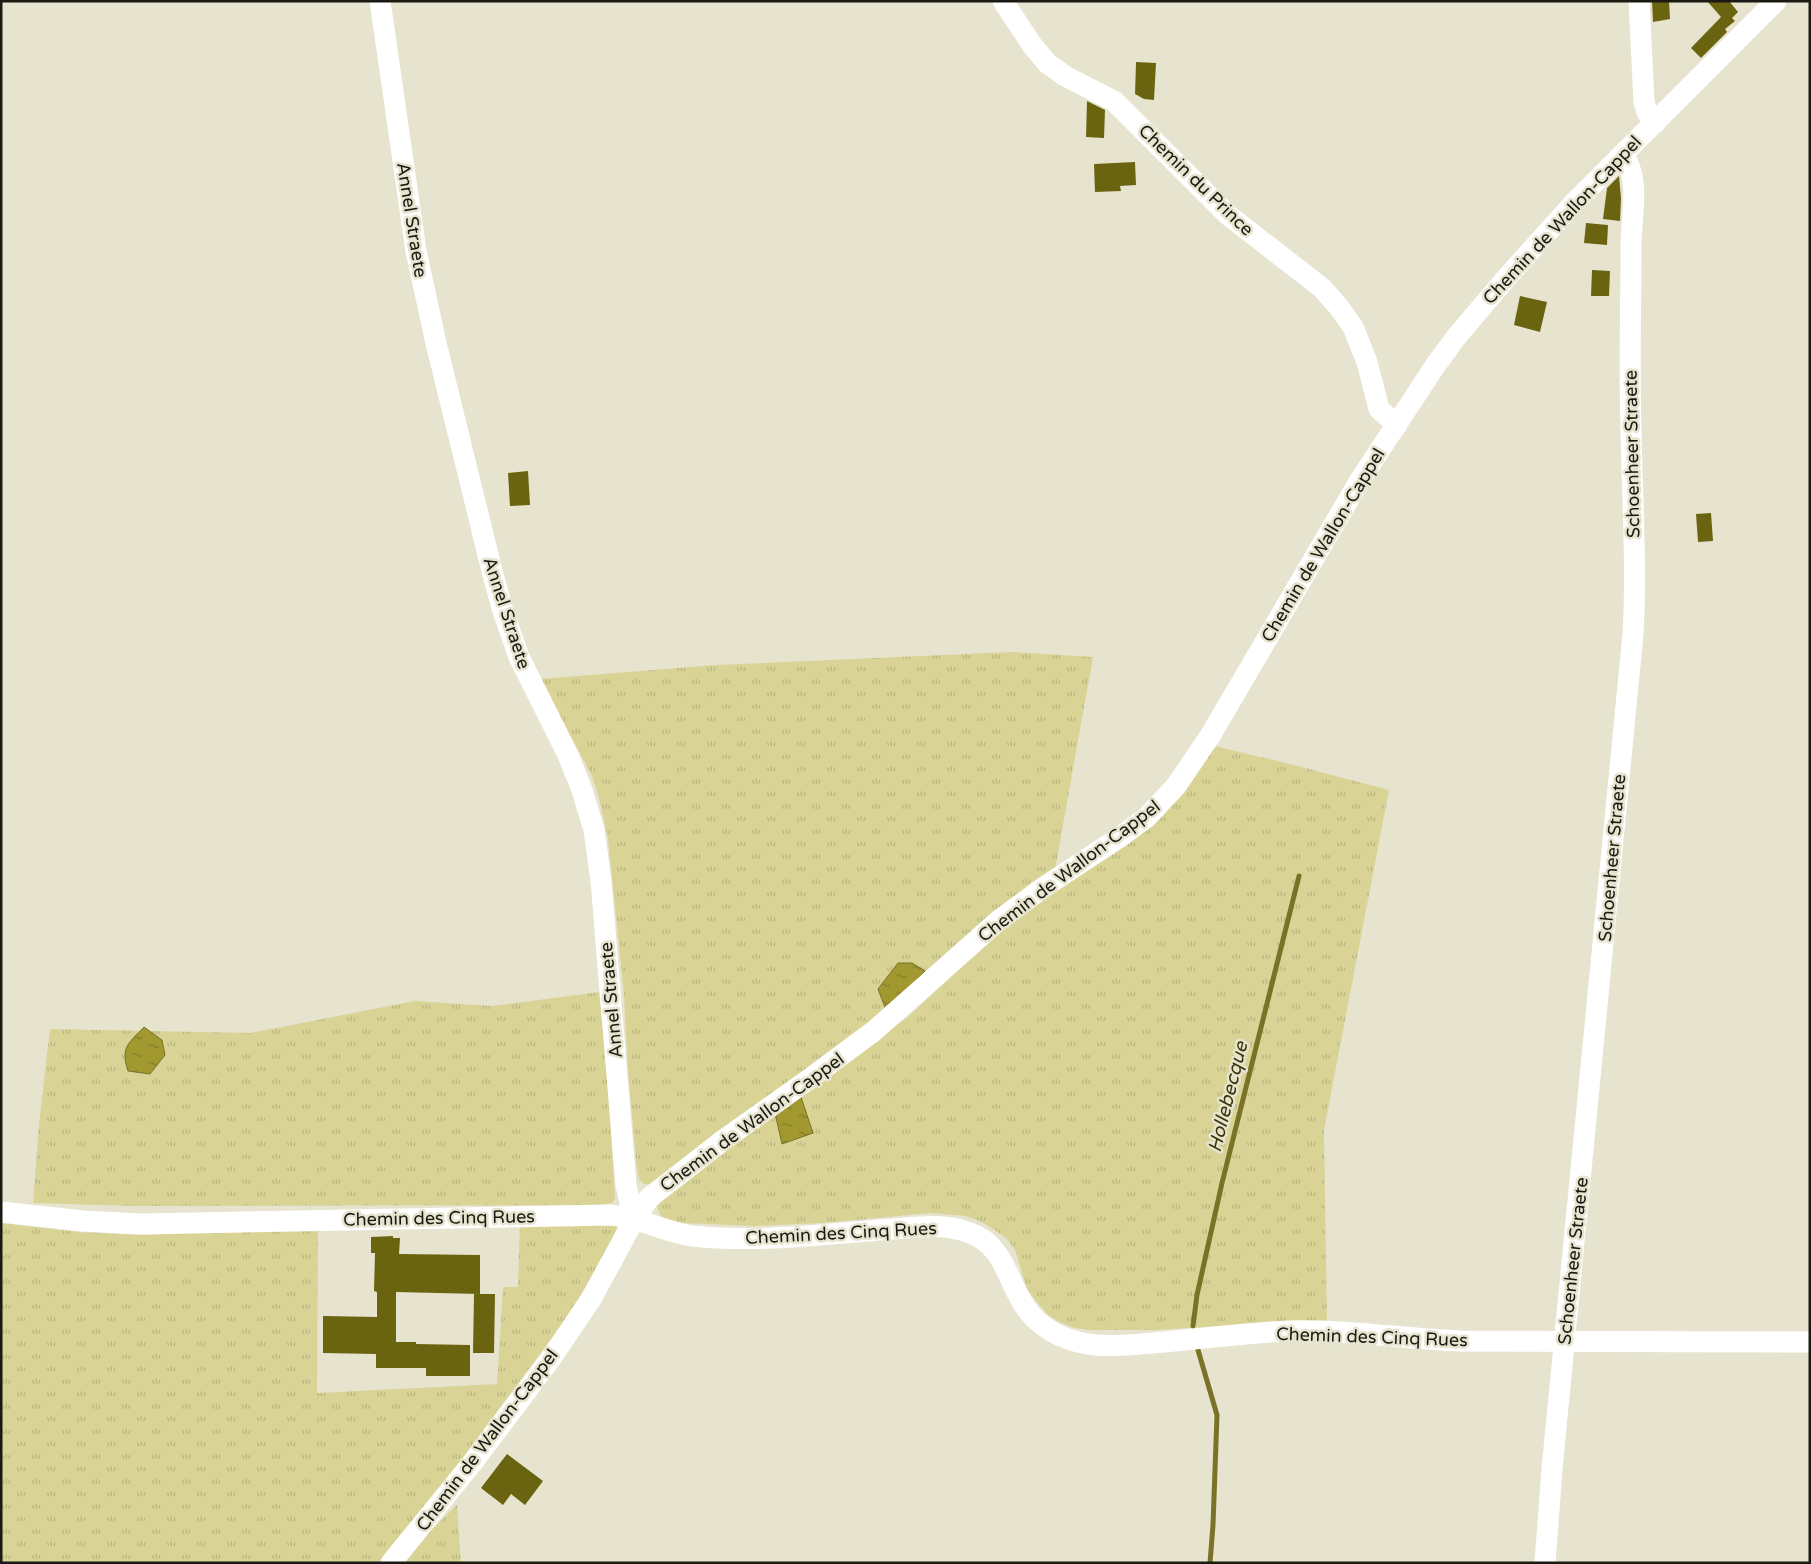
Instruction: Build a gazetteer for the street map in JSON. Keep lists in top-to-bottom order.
{
  "streets": {
    "street": [
      "Chemin du Prince",
      "Annel Straete",
      "Chemin de Wallon-Cappel",
      "Schoenheer Straete",
      "Chemin des Cinq Rues"
    ]
  },
  "crossings": [
    ["Chemin du Prince", "Chemin de Wallon-Cappel"],
    ["Annel Straete", "Chemin de Wallon-Cappel"],
    ["Annel Straete", "Chemin des Cinq Rues"],
    ["Chemin de Wallon-Cappel", "Schoenheer Straete"],
    ["Chemin de Wallon-Cappel", "Chemin des Cinq Rues"],
    ["Schoenheer Straete", "Chemin des Cinq Rues"]
  ],
  "water": ["Hollebecque"]
}
